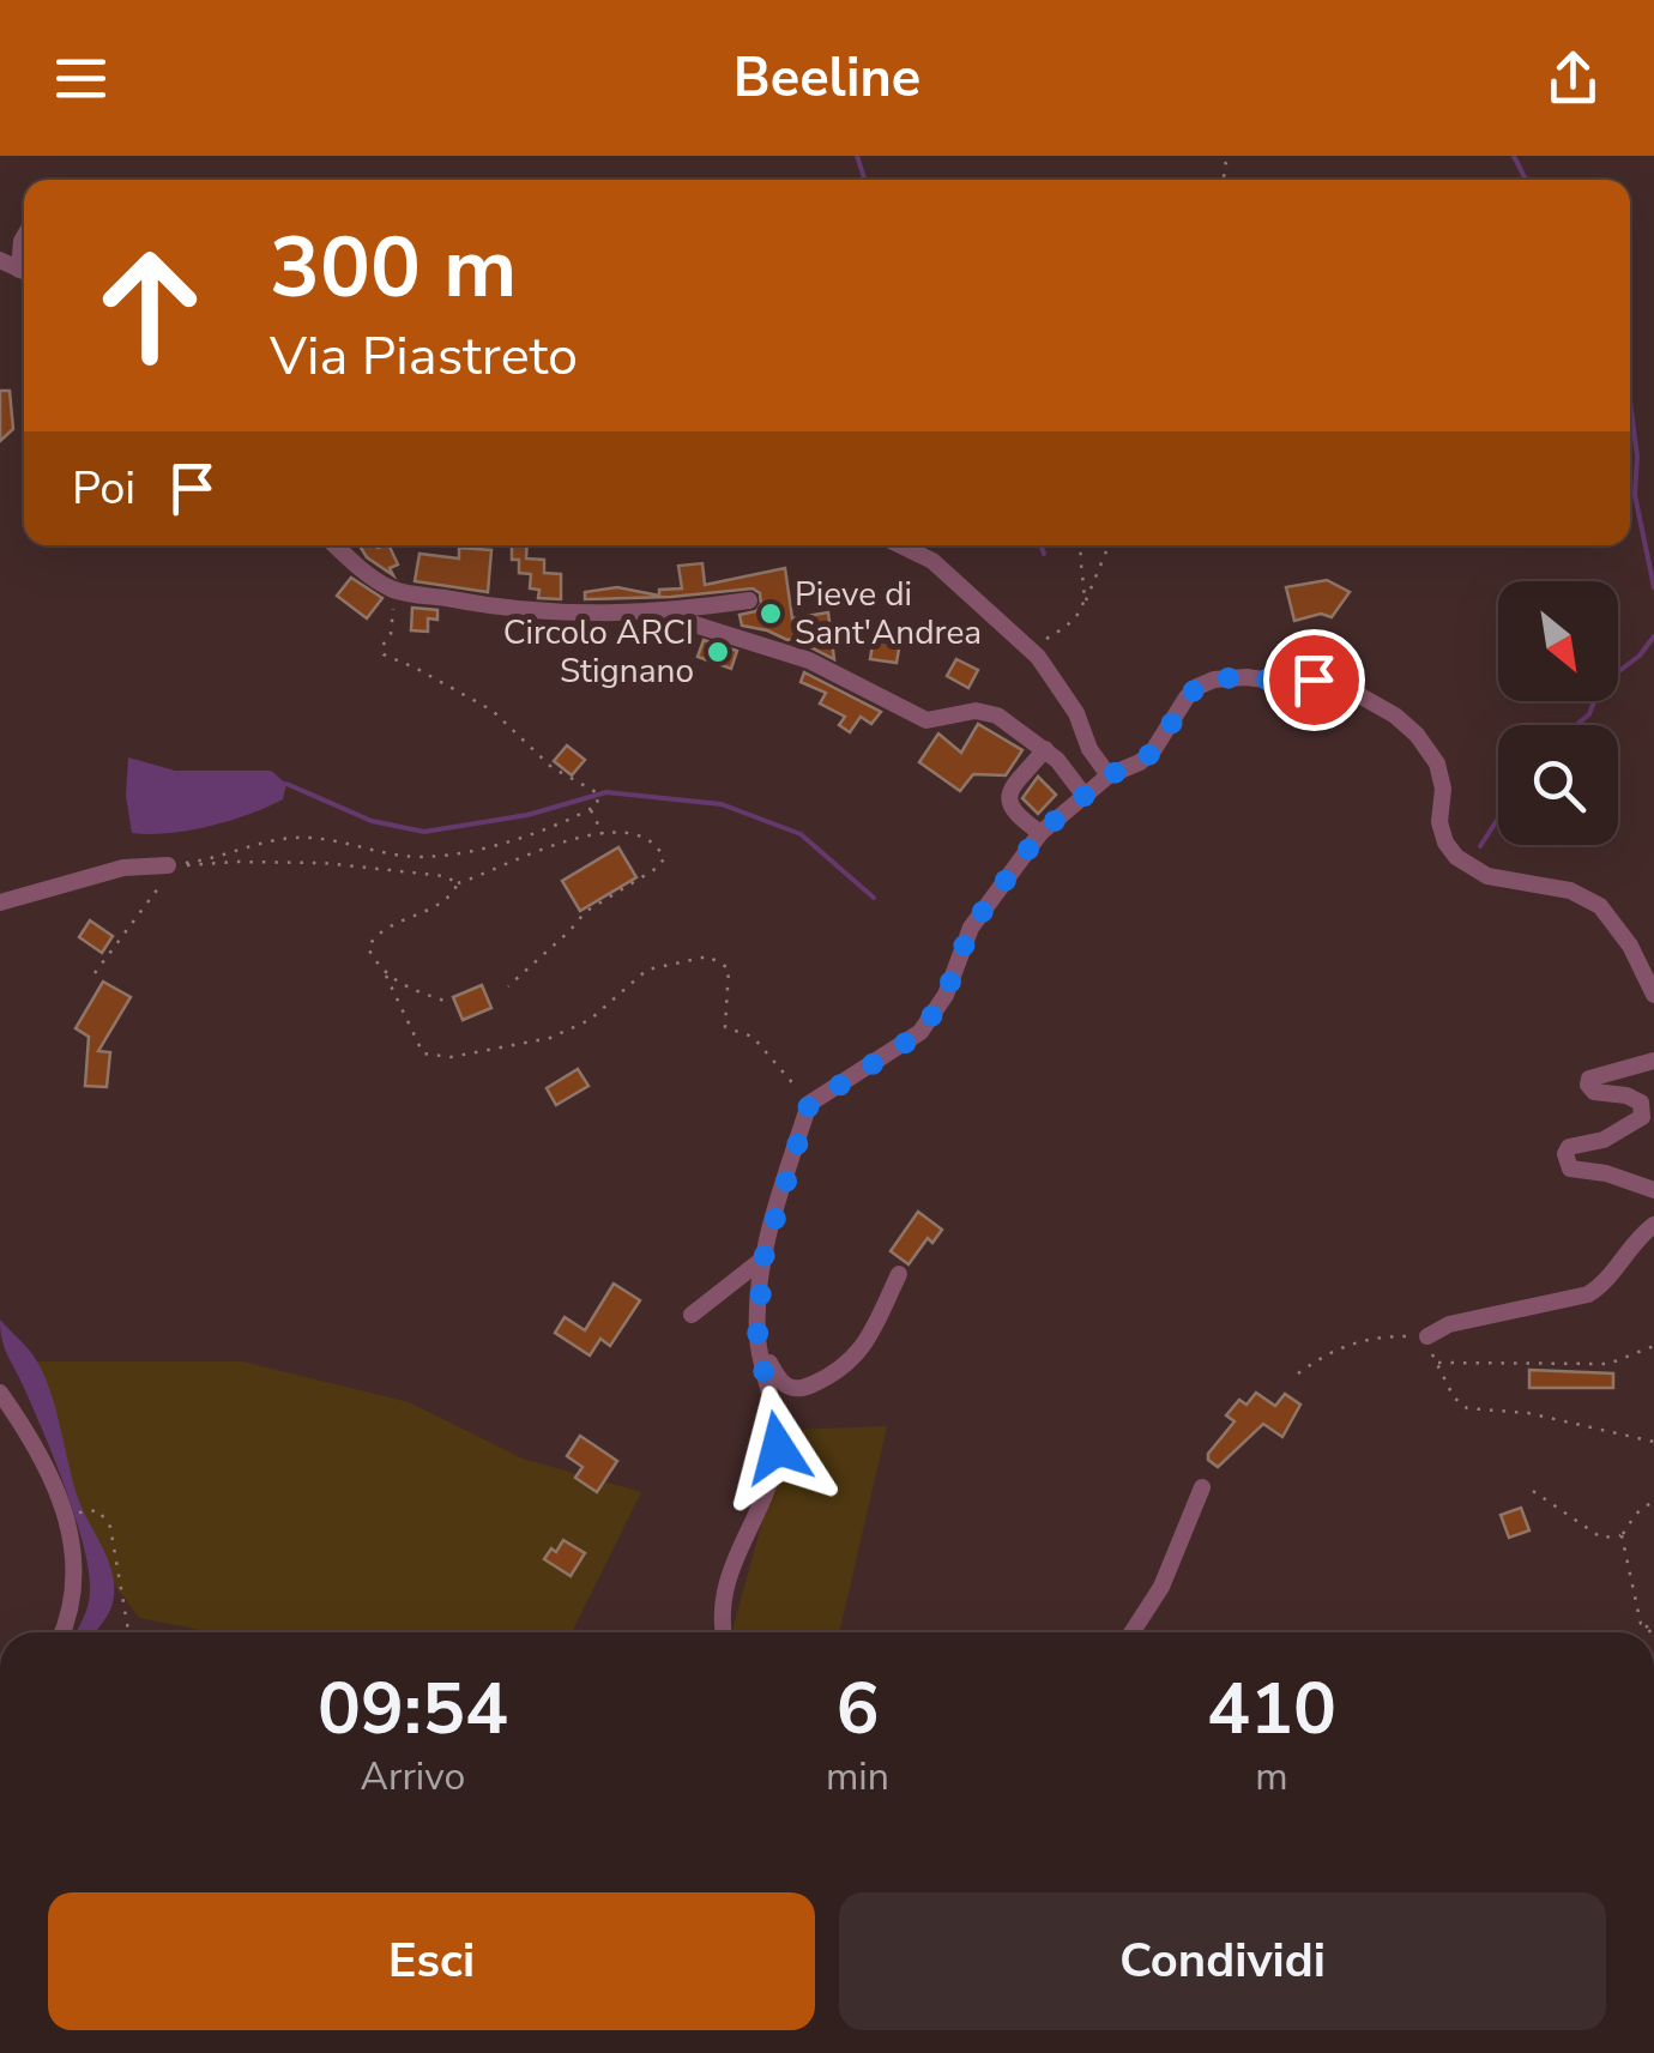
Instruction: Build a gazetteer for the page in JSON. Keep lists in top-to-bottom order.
{
  "places": ["Pieve di Sant'Andrea", "Circolo ARCI Stignano"],
  "north": "bottom right",
  "page": {
    "header": "Beeline",
    "turn": ["300 m", "Via Piastreto"],
    "then": "Poi",
    "eta": [
      "09:54",
      "Arrivo",
      "6",
      "min",
      "410",
      "m"
    ],
    "buttons": ["Esci", "Condividi"]
  }
}
